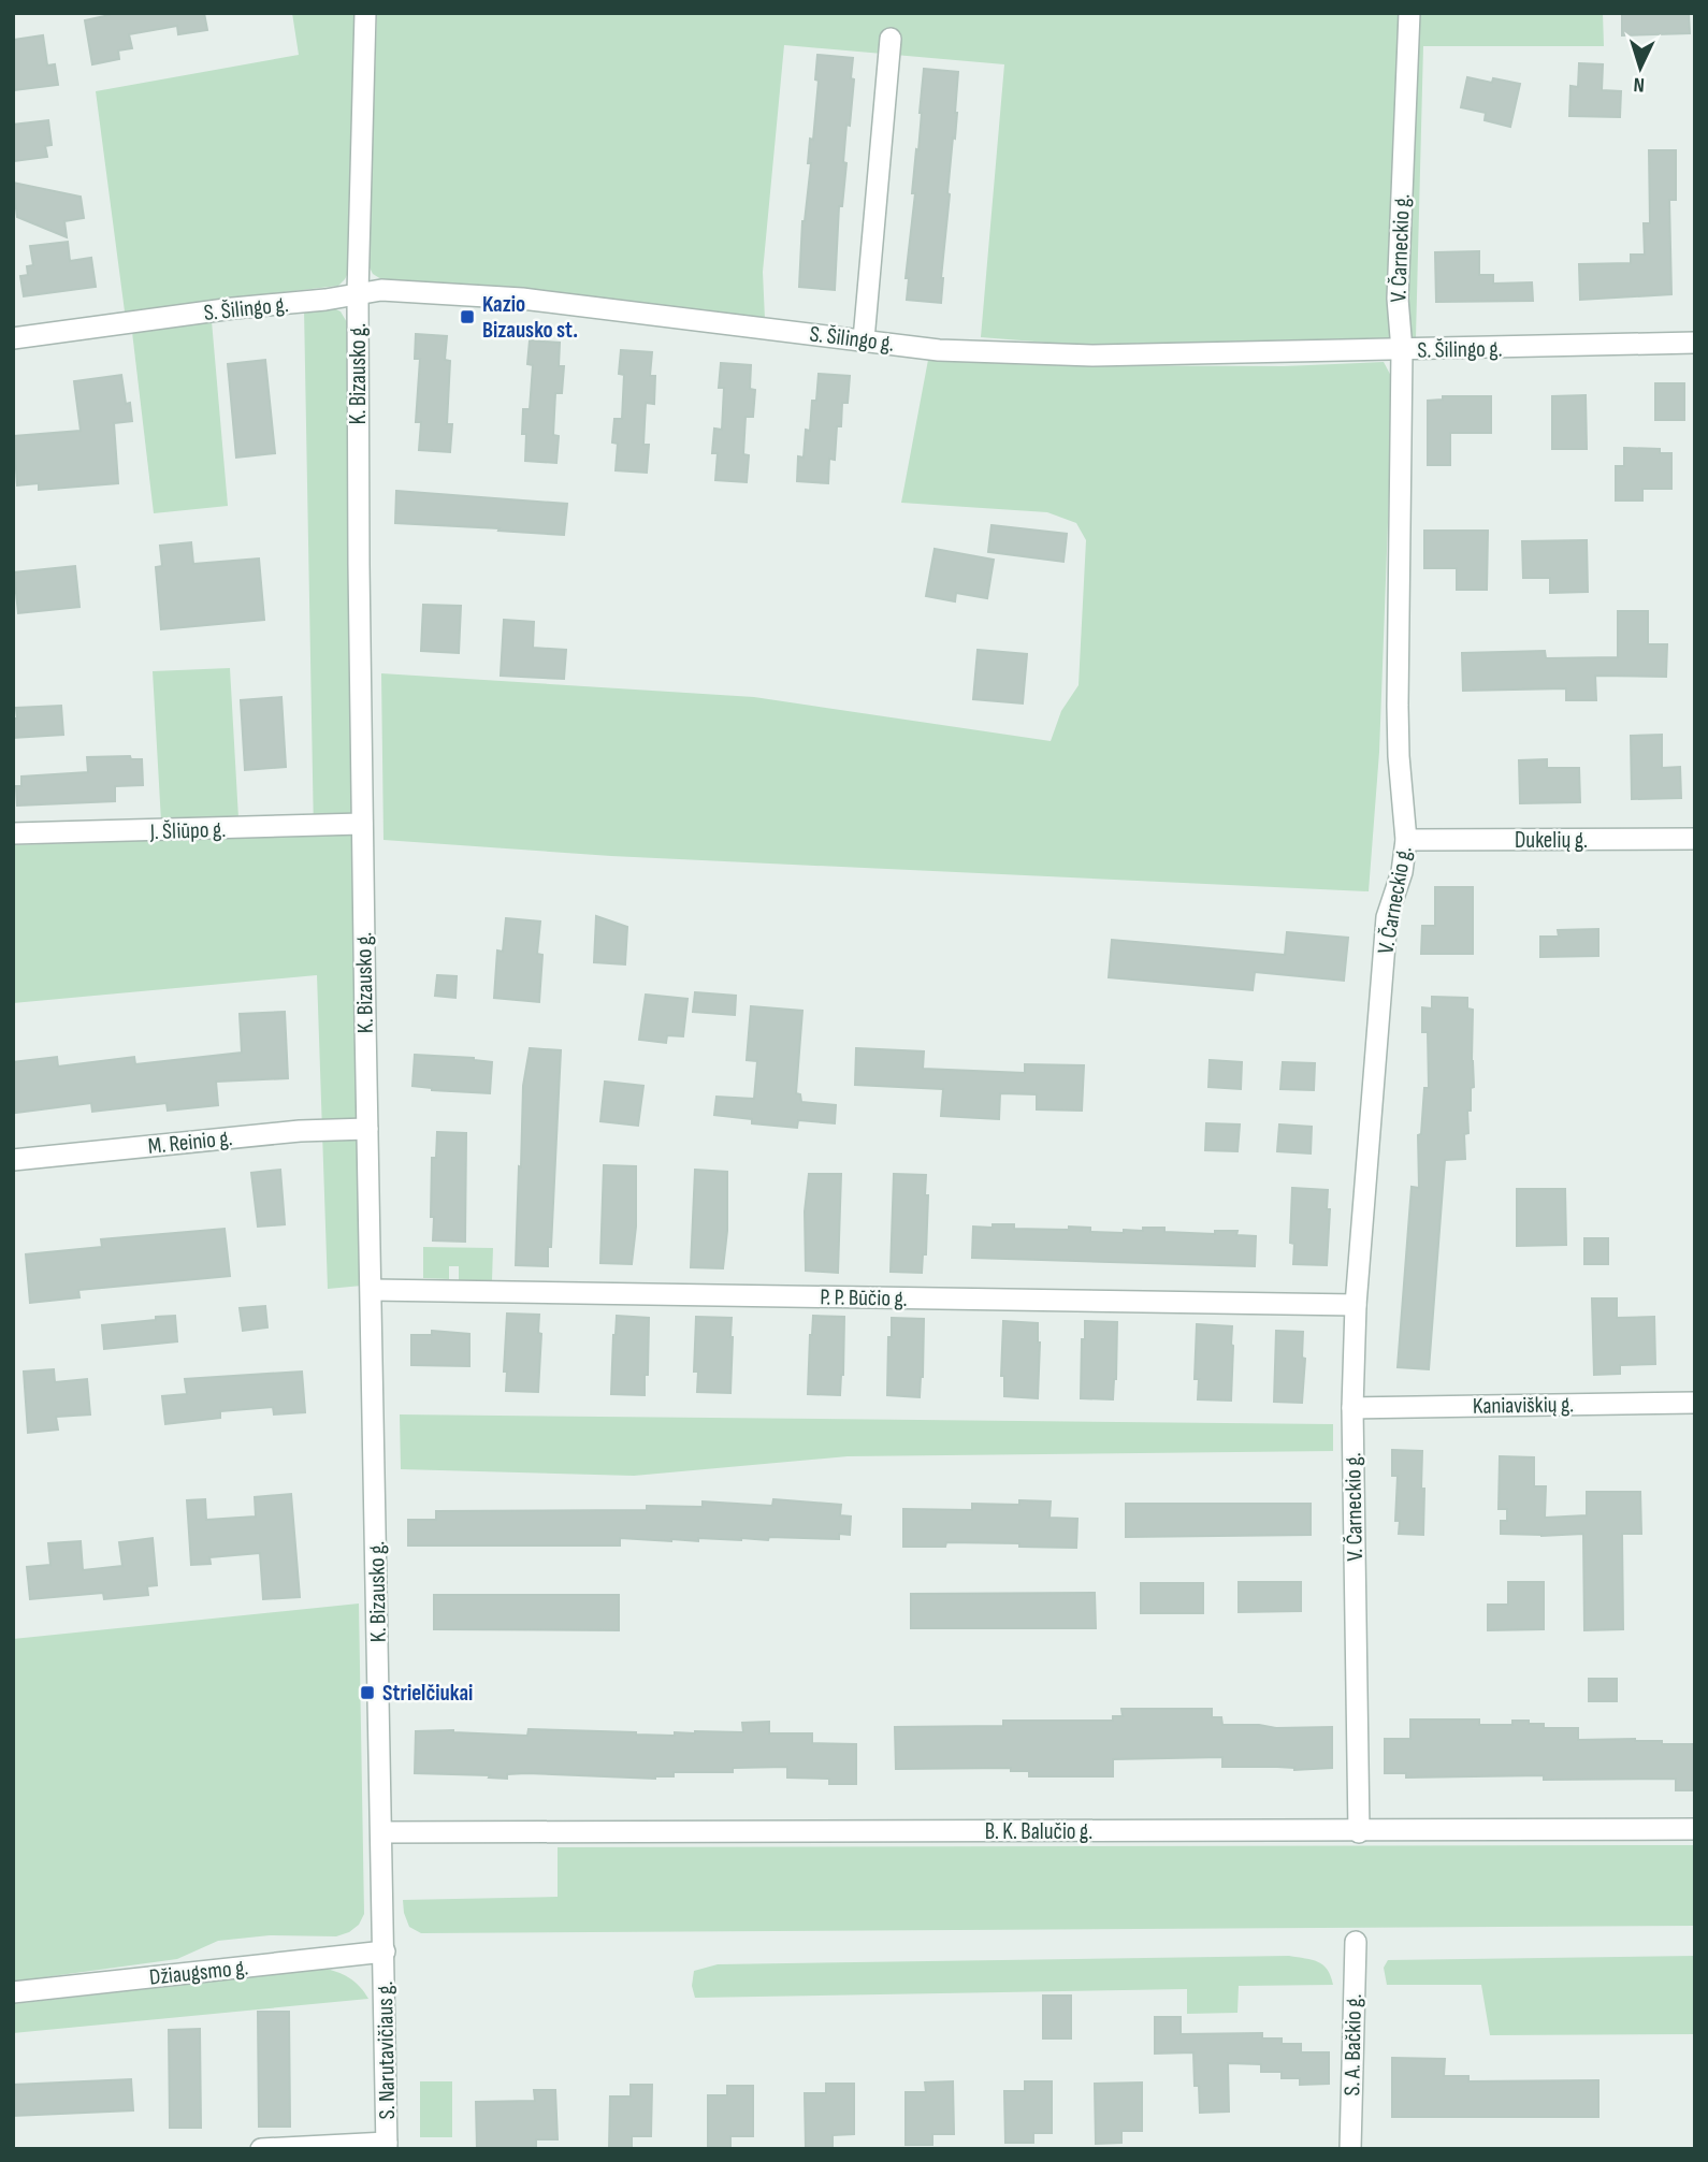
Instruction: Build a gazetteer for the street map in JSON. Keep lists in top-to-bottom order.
{
  "streets": {
    "street": [
      "V. Čarneckio g.",
      "S. Šilingo g.",
      "K. Bizausko g.",
      "J. Šliūpo g.",
      "Dukelių g.",
      "M. Reinio g.",
      "P. P. Būčio g.",
      "Kaniaviškių g.",
      "B. K. Balučio g.",
      "Džiaugsmo g.",
      "S. A. Bačkio g.",
      "S. Narutavičiaus g."
    ]
  },
  "crossings": [
    ["V. Čarneckio g.", "S. Šilingo g."],
    ["V. Čarneckio g.", "Dukelių g."],
    ["V. Čarneckio g.", "P. P. Būčio g."],
    ["V. Čarneckio g.", "Kaniaviškių g."],
    ["V. Čarneckio g.", "B. K. Balučio g."],
    ["S. Šilingo g.", "K. Bizausko g."],
    ["K. Bizausko g.", "J. Šliūpo g."],
    ["K. Bizausko g.", "M. Reinio g."],
    ["K. Bizausko g.", "P. P. Būčio g."],
    ["K. Bizausko g.", "B. K. Balučio g."],
    ["K. Bizausko g.", "Džiaugsmo g."],
    ["K. Bizausko g.", "S. Narutavičiaus g."],
    ["Džiaugsmo g.", "S. Narutavičiaus g."]
  ],
  "places": {
    "transit": ["Kazio Bizausko st.", "Strielčiukai"]
  },
  "north": "bottom"
}
